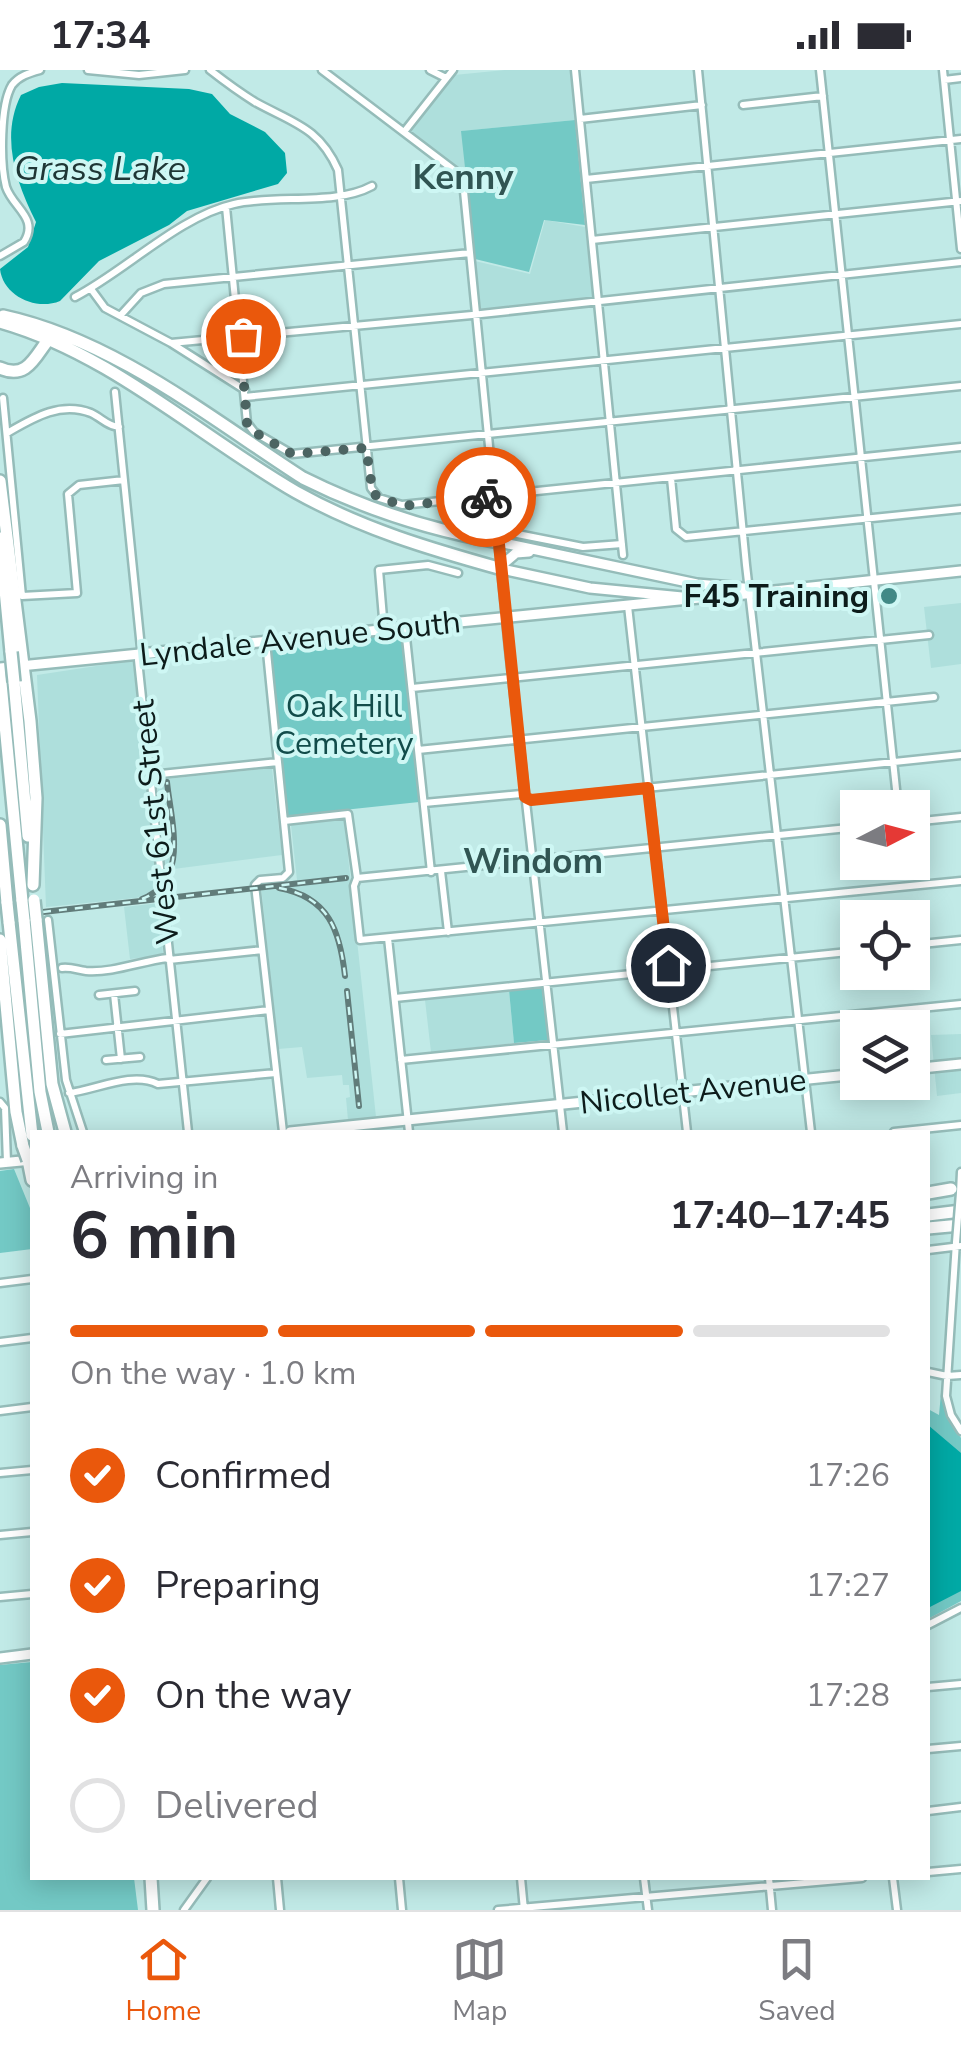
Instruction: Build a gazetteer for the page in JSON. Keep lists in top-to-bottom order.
{
  "streets": {
    "main road": ["Lyndale Avenue South", "Nicollet Avenue"],
    "street": ["West 61st Street"]
  },
  "crossings": [
    ["Lyndale Avenue South", "West 61st Street"]
  ],
  "districts": ["Kenny", "Windom"],
  "water": ["Grass Lake"],
  "parks": ["Oak Hill Cemetery"],
  "places": ["F45 Training"],
  "north": "right",
  "page": {
    "status": "17:34",
    "heading": ["6 min", "Arriving in", "17:40–17:45"],
    "bar": "On the way · 1.0 km",
    "list": [
      ["Confirmed", "17:26"],
      ["Preparing", "17:27"],
      ["On the way", "17:28"],
      "Delivered"
    ],
    "tabs": ["Home", "Map", "Saved"]
  }
}
